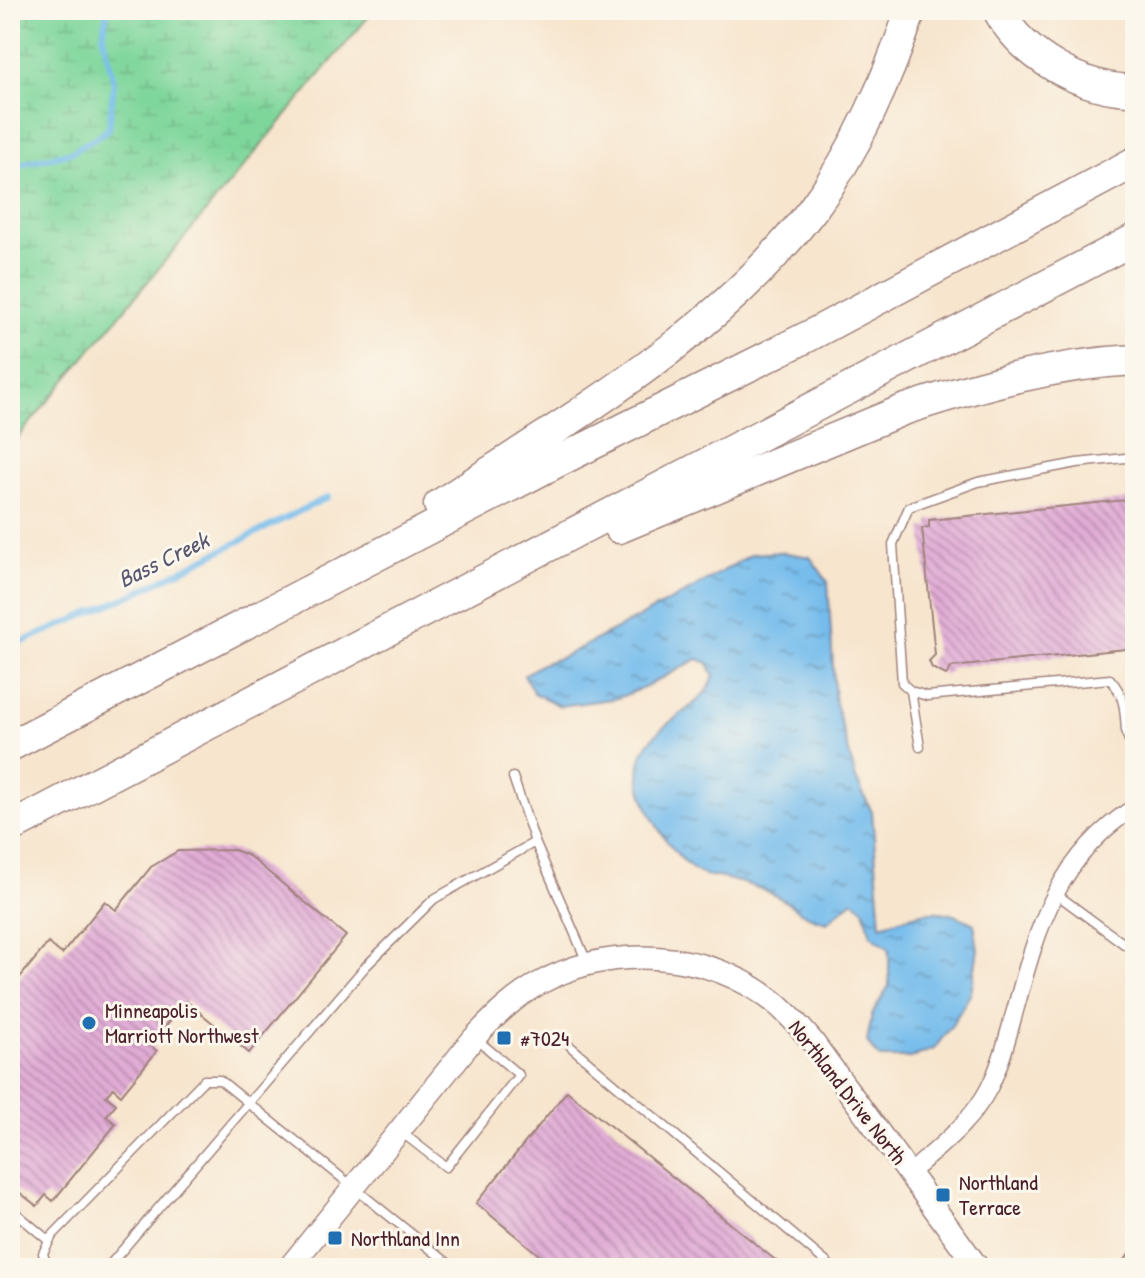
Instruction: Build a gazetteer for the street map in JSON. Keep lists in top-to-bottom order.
{
  "streets": {
    "street": ["Northland Drive North"]
  },
  "water": ["Bass Creek"],
  "places": {
    "other": ["Minneapolis Marriott Northwest"],
    "transit": ["#7024", "Northland Terrace", "Northland Inn"]
  }
}
